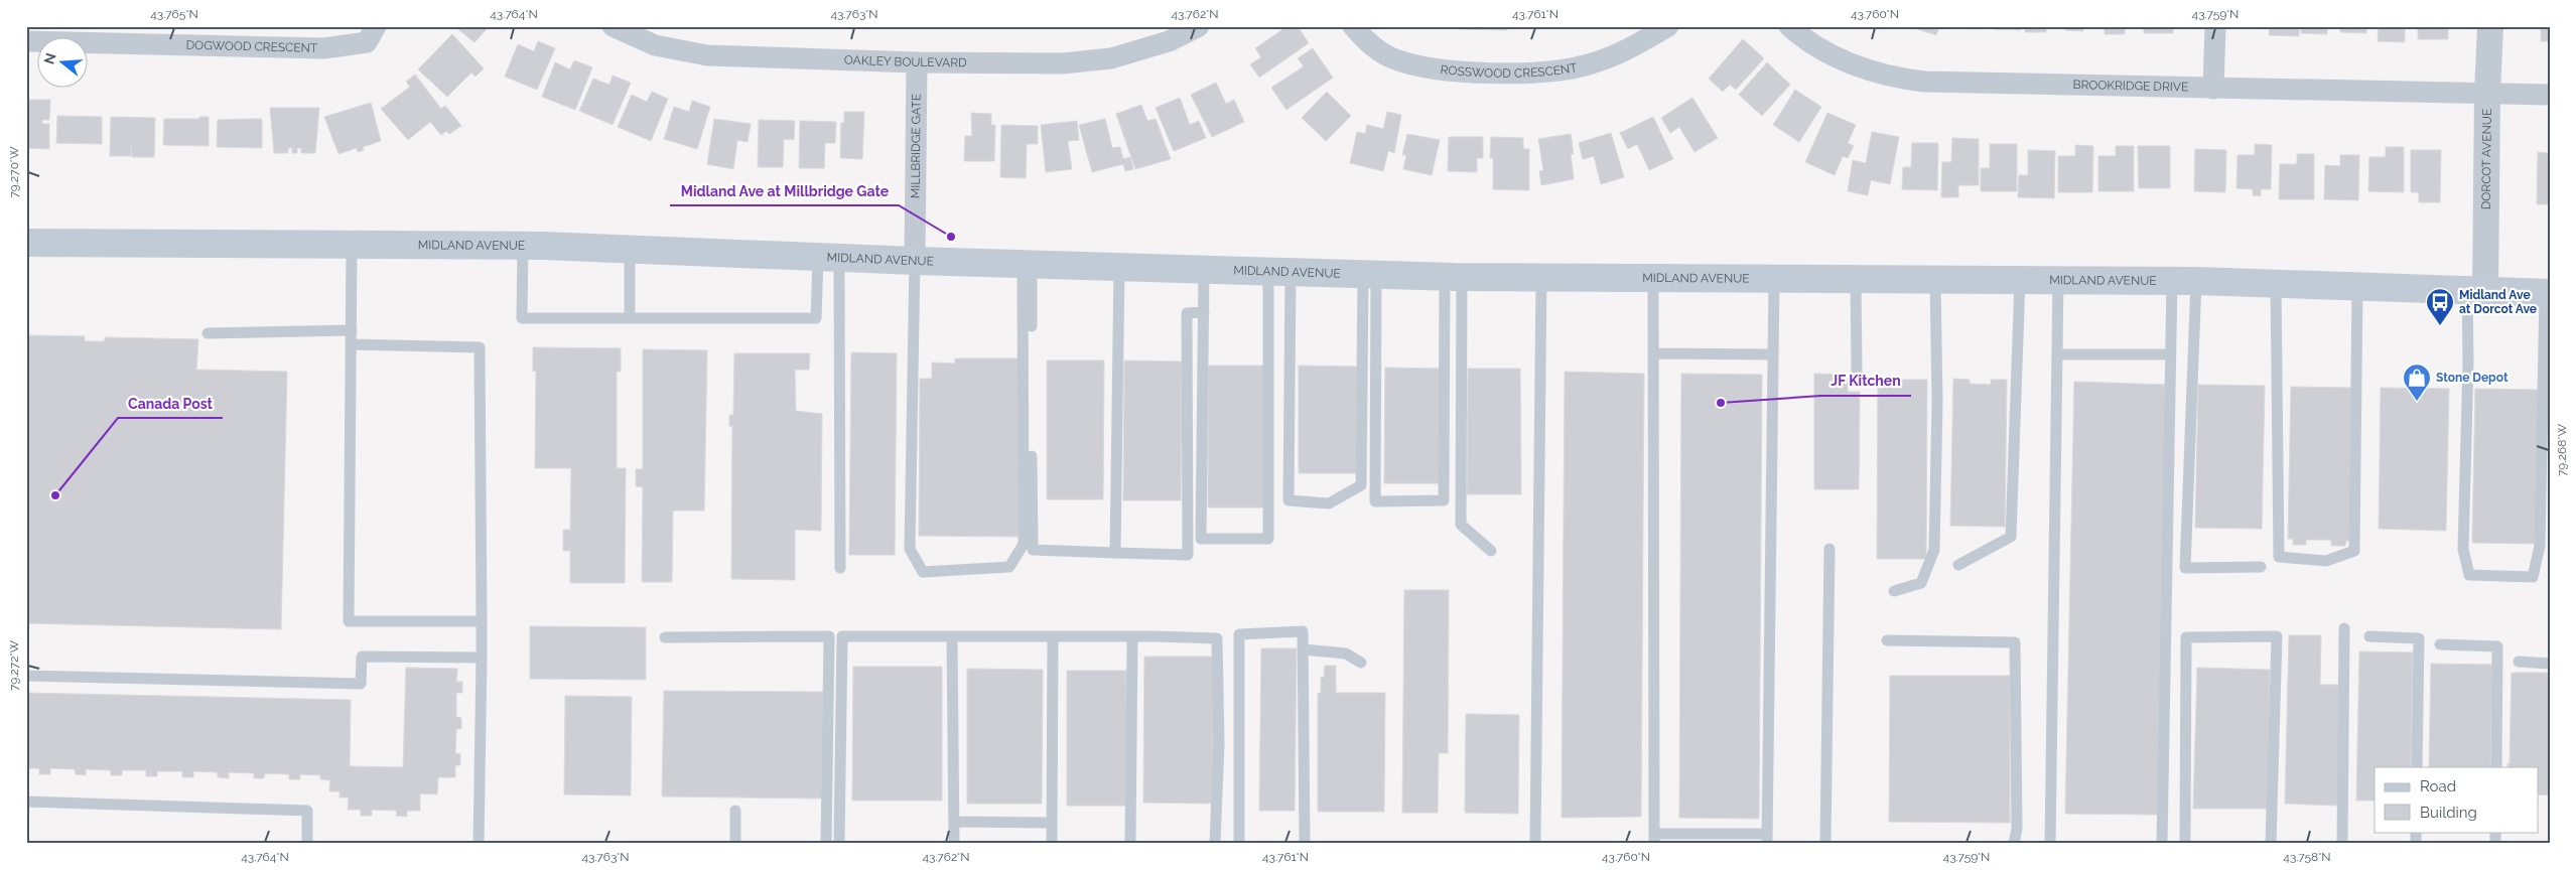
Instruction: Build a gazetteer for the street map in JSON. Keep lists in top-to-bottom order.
{
  "streets": {
    "main road": ["MIDLAND AVENUE"],
    "street": [
      "DOGWOOD CRESCENT",
      "OAKLEY BOULEVARD",
      "ROSSWOOD CRESCENT",
      "BROOKRIDGE DRIVE",
      "MILLBRIDGE GATE",
      "DORCOT AVENUE"
    ]
  },
  "crossings": [
    ["OAKLEY BOULEVARD", "MILLBRIDGE GATE"],
    ["BROOKRIDGE DRIVE", "DORCOT AVENUE"],
    ["MILLBRIDGE GATE", "MIDLAND AVENUE"],
    ["DORCOT AVENUE", "MIDLAND AVENUE"]
  ],
  "places": {
    "other": ["Midland Ave at Millbridge Gate", "JF Kitchen", "Canada Post"],
    "bus stop": ["Midland Ave at Dorcot Ave"],
    "shop": ["Stone Depot"]
  },
  "legend": ["Road", "Building"],
  "north": "left",
  "coordinates": [
    "43.765°N",
    "43.764°N",
    "43.763°N",
    "43.762°N",
    "43.761°N",
    "43.760°N",
    "43.759°N",
    "79.270°W",
    "79.268°W",
    "79.272°W",
    "43.758°N"
  ]
}
